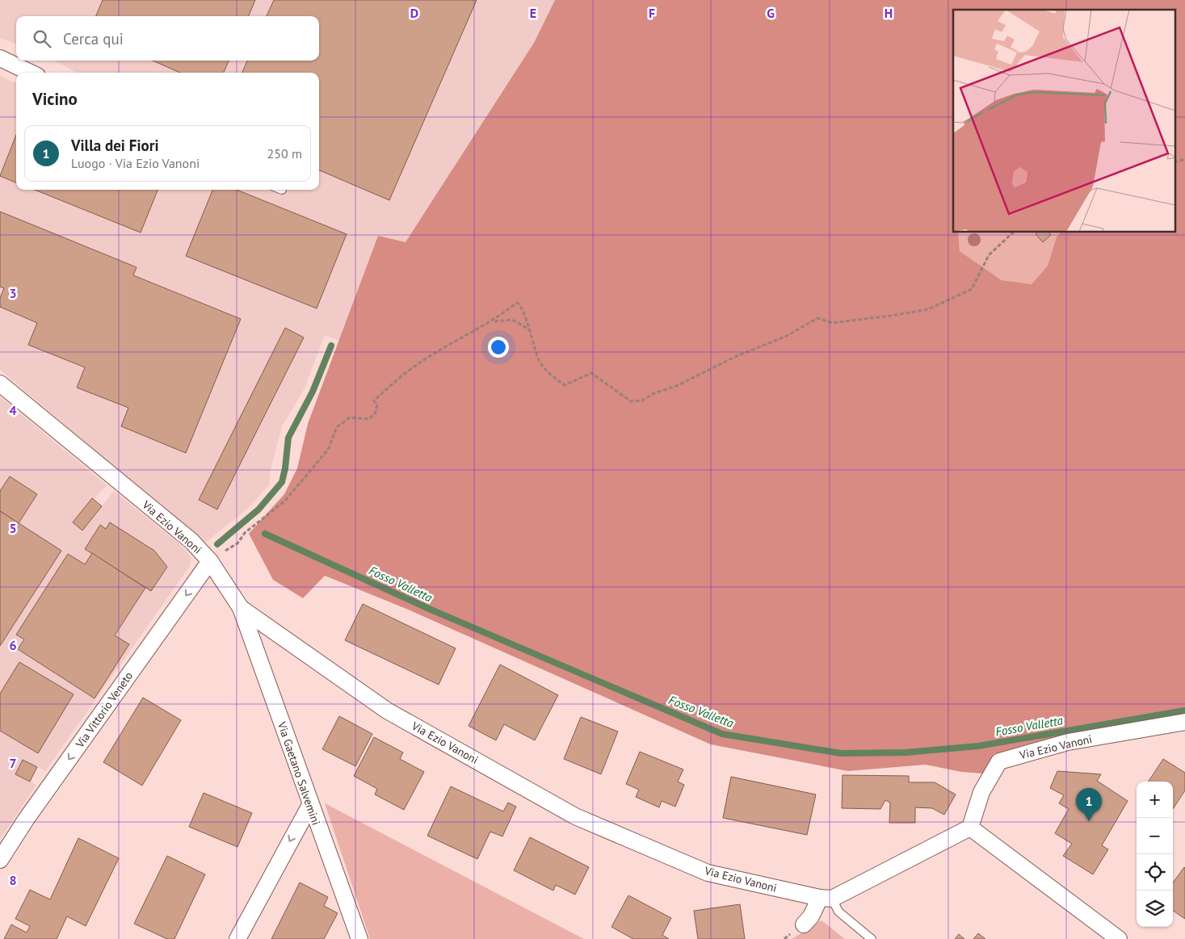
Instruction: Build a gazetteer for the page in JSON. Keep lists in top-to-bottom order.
{
  "streets": {
    "street": ["Via Ezio Vanoni", "Via Vittorio Veneto", "Via Gaetano Salvemini"]
  },
  "crossings": [
    ["Via Ezio Vanoni", "Via Vittorio Veneto"],
    ["Via Ezio Vanoni", "Via Gaetano Salvemini"]
  ],
  "one_way": ["Via Vittorio Veneto"],
  "water": ["Fosso Valletta"],
  "page": {
    "search": "Cerca qui",
    "heading": "Vicino",
    "list": [
      {
        "mark": "1",
        "name": "Villa dei Fiori",
        "note": "Luogo · Via Ezio Vanoni",
        "value": "250 m"
      }
    ],
    "map_buttons": ["+", "−"],
    "pins": "1"
  },
  "grid": {
    "columns": [
      "D",
      "E",
      "F",
      "G",
      "H"
    ],
    "rows": [
      "3",
      "4",
      "5",
      "6",
      "7",
      "8"
    ]
  }
}
